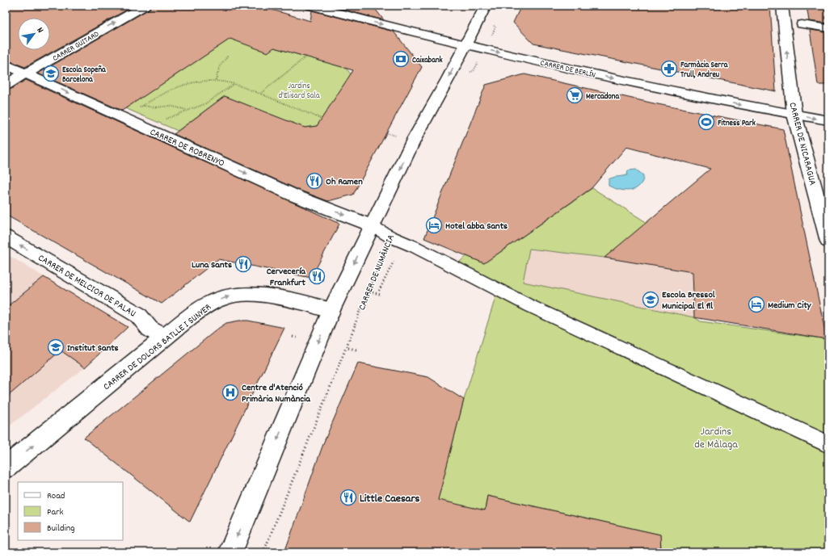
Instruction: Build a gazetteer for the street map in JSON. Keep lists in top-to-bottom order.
{
  "streets": {
    "street": [
      "CARRER GUITARD",
      "CARRER DE BERLÍN",
      "CARRER DE NICARAGUA",
      "CARRER DE ROBRENYO",
      "CARRER DE MELCIOR DE PALAU",
      "CARRER DE DOLORS BATLLE I SUNYER"
    ],
    "path": ["CARRER DE NUMÀNCIA"]
  },
  "crossings": [
    ["CARRER GUITARD", "CARRER DE ROBRENYO"],
    ["CARRER DE BERLÍN", "CARRER DE NICARAGUA"],
    ["CARRER DE MELCIOR DE PALAU", "CARRER DE DOLORS BATLLE I SUNYER"]
  ],
  "one_way": [
    "CARRER GUITARD",
    "CARRER DE BERLÍN",
    "CARRER DE NICARAGUA",
    "CARRER DE ROBRENYO",
    "CARRER DE MELCIOR DE PALAU",
    "CARRER DE DOLORS BATLLE I SUNYER"
  ],
  "parks": ["Jardins d'Elisard Sala", "Jardins de Màlaga"],
  "places": {
    "bank": ["Caixabank"],
    "pharmacy": ["Farmàcia Serra Trull, Andreu"],
    "school or university": ["Escola Sopeña Barcelona", "Escola Bressol Municipal El fil", "Institut Sants"],
    "supermarket": ["Mercadona"],
    "sports": ["Fitness Park"],
    "restaurant": [
      "Oh Ramen",
      "Luna Sants",
      "Cervecería Frankfurt",
      "Little Caesars"
    ],
    "hotel": ["Hotel abba Sants", "Medium City"],
    "hospital": ["Centre d'Atenció Primària Numància"]
  },
  "legend": ["Road", "Park", "Building"],
  "north": "top right"
}
